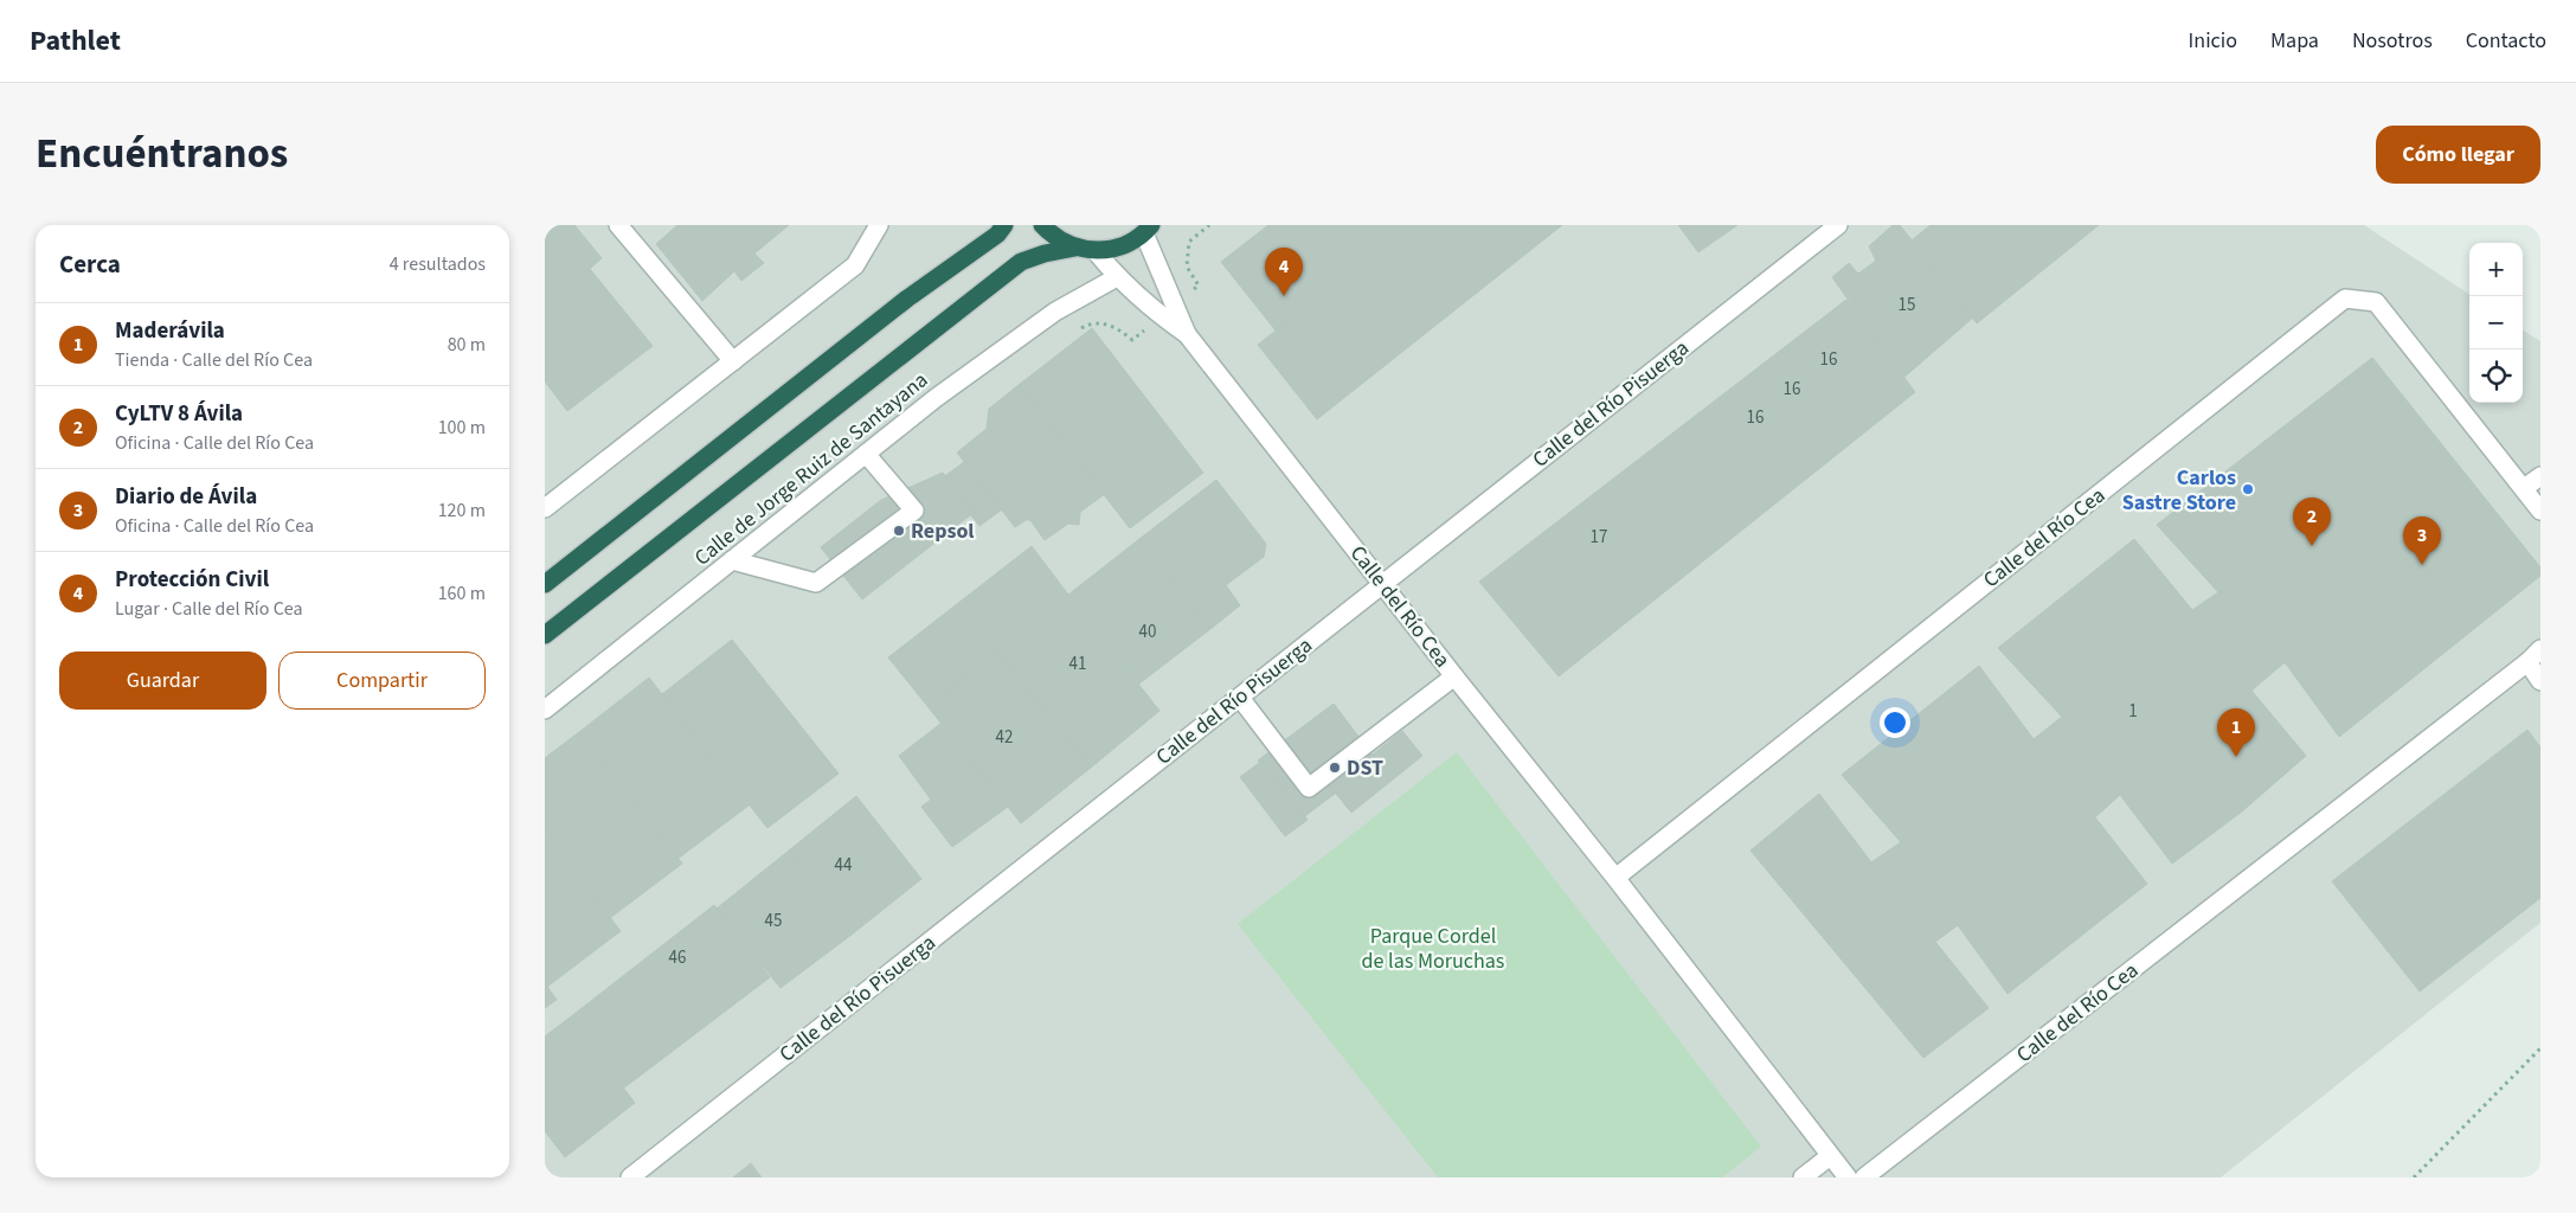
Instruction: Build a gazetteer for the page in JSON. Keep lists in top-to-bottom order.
{
  "streets": {
    "highway": ["Calle de Jorge Ruiz de Santayana"],
    "street": ["Calle del Río Pisuerga", "Calle del Río Cea"]
  },
  "crossings": [
    ["Calle del Río Pisuerga", "Calle del Río Cea"],
    ["Calle de Jorge Ruiz de Santayana", "Calle del Río Cea"]
  ],
  "parks": ["Parque Cordel de las Moruchas"],
  "places": ["Carlos Sastre Store", "Repsol", "DST"],
  "house_numbers": [
    "15",
    "16",
    "16",
    "16",
    "17",
    "40",
    "41",
    "1",
    "42",
    "44",
    "45",
    "46"
  ],
  "page": {
    "header": "Pathlet",
    "nav": [
      "Inicio",
      "Mapa",
      "Nosotros",
      "Contacto"
    ],
    "title": "Encuéntranos",
    "buttons": [
      "Cómo llegar",
      ["Guardar", "Compartir"]
    ],
    "heading": ["Cerca", "4 resultados"],
    "map_buttons": ["+", "−"],
    "pins": [
      "4",
      "2",
      "3",
      "1"
    ],
    "list": [
      {
        "mark": "1",
        "name": "Maderávila",
        "note": "Tienda · Calle del Río Cea",
        "value": "80 m"
      },
      {
        "mark": "2",
        "name": "CyLTV 8 Ávila",
        "note": "Oficina · Calle del Río Cea",
        "value": "100 m"
      },
      {
        "mark": "3",
        "name": "Diario de Ávila",
        "note": "Oficina · Calle del Río Cea",
        "value": "120 m"
      },
      {
        "mark": "4",
        "name": "Protección Civil",
        "note": "Lugar · Calle del Río Cea",
        "value": "160 m"
      }
    ]
  }
}
